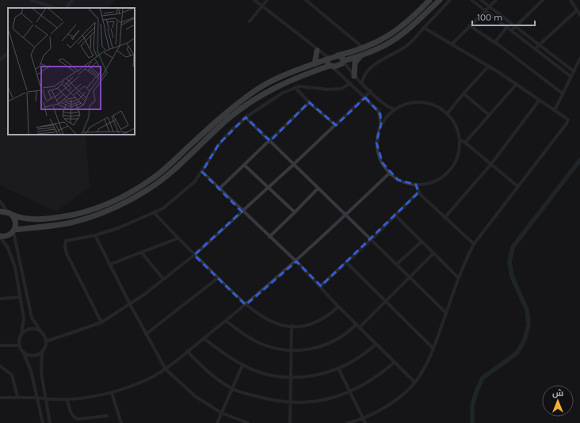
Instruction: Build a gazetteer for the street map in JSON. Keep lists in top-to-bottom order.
{
  "scale_bar": "100 m",
  "north": "top"
}
